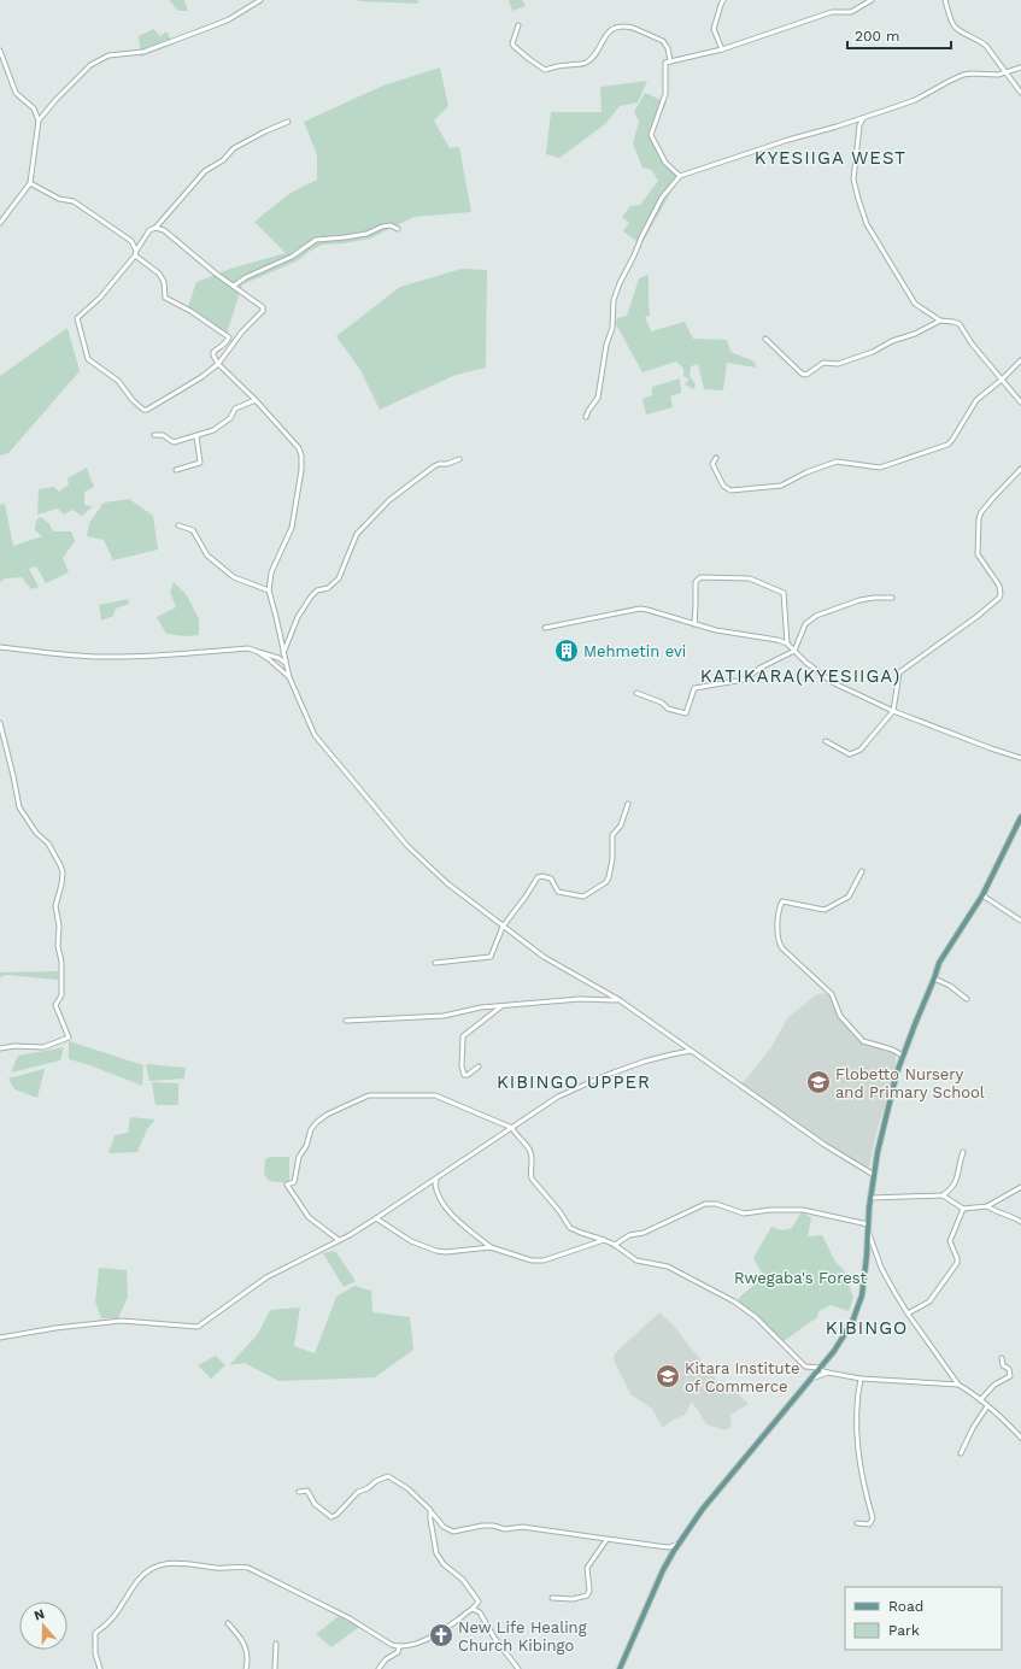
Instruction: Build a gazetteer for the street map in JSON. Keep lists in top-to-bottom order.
{
  "districts": [
    "KYESIIGA WEST",
    "KATIKARA(KYESIIGA)",
    "KIBINGO UPPER",
    "KIBINGO"
  ],
  "parks": ["Rwegaba's Forest"],
  "places": {
    "building": ["Mehmetin evi"],
    "school or university": ["Flobetto Nursery and Primary School", "Kitara Institute of Commerce"],
    "church": ["New Life Healing Church Kibingo"]
  },
  "legend": ["Road", "Park"],
  "scale_bar": "200 m",
  "north": "top"
}
